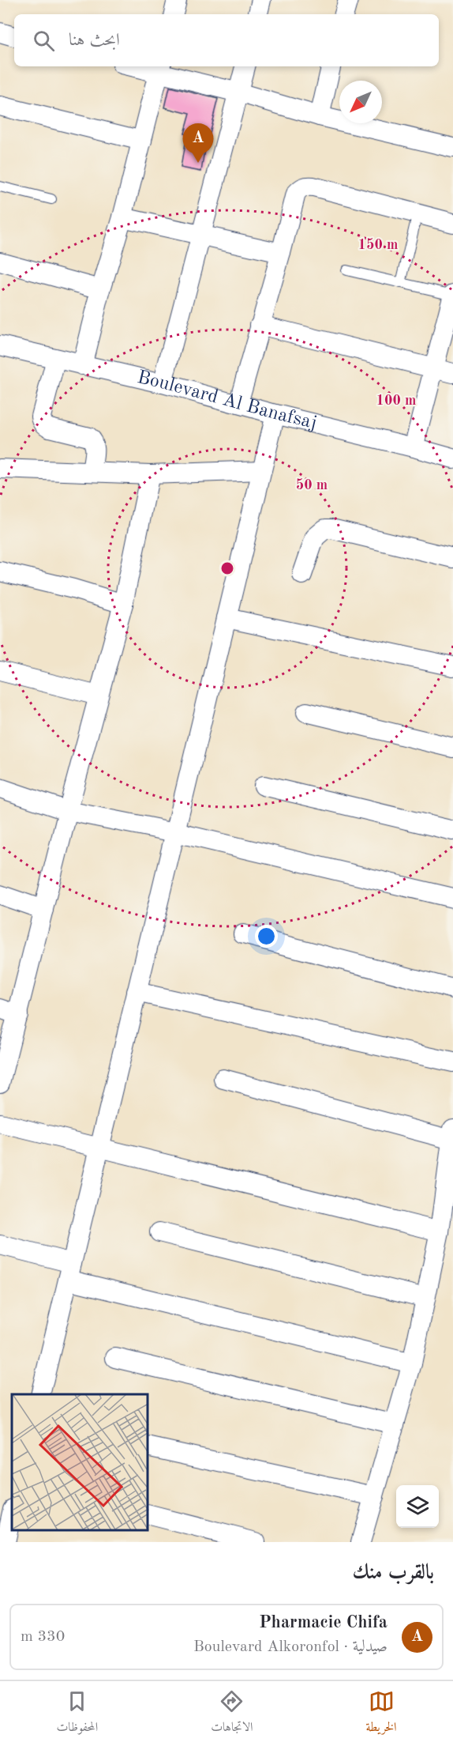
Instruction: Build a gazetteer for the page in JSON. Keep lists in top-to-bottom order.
{
  "streets": {
    "street": ["Boulevard Al Banafsaj"]
  },
  "north": "bottom left",
  "page": {
    "search": "ابحث هنا",
    "pins": "A",
    "heading": "بالقرب منك",
    "list": [
      {
        "mark": "A",
        "name": "Pharmacie Chifa",
        "note": "صيدلية · Boulevard Alkoronfol",
        "value": "330 m"
      }
    ],
    "nav": ["الخريطة", "الاتجاهات", "المحفوظات"]
  },
  "rings": ["150 m", "100 m", "50 m"]
}
